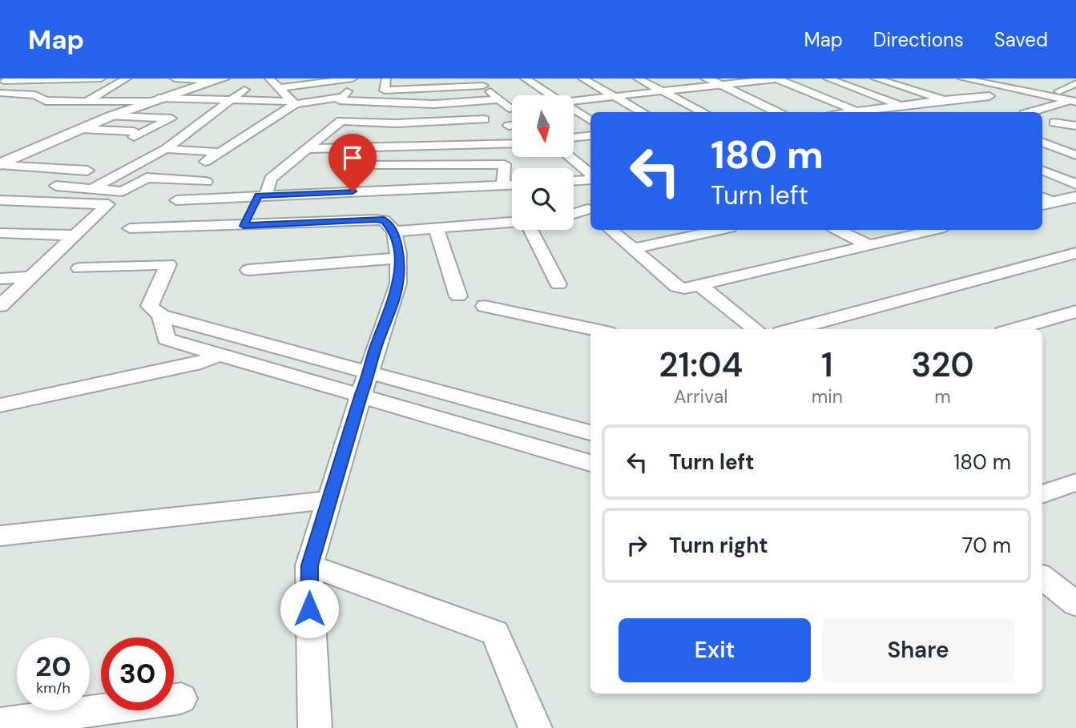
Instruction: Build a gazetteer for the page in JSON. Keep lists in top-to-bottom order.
{
  "north": "bottom",
  "page": {
    "header": "Map",
    "nav": ["Map", "Directions", "Saved"],
    "turn": ["180 m", "Turn left"],
    "eta": [
      "21:04",
      "Arrival",
      "1",
      "min",
      "320",
      "m"
    ],
    "list": [
      {
        "name": "Turn left",
        "value": "180 m"
      },
      {
        "name": "Turn right",
        "value": "70 m"
      }
    ],
    "buttons": ["Exit", "Share"],
    "speed": "20 km/h",
    "limit": "30"
  }
}
